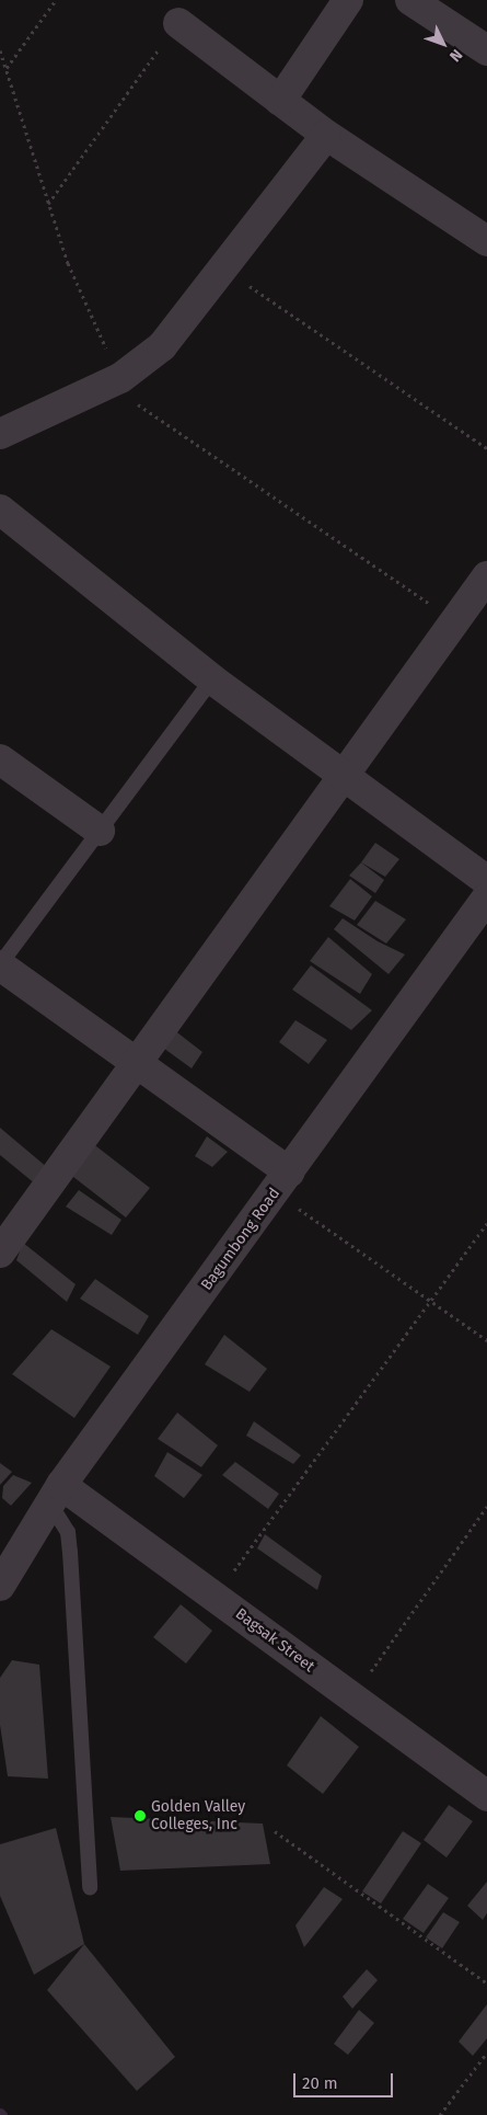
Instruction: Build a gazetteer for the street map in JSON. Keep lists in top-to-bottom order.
{
  "streets": {
    "street": ["Bagumbong Road", "Bagsak Street"]
  },
  "crossings": [
    ["Bagumbong Road", "Bagsak Street"]
  ],
  "places": ["Golden Valley Colleges, Inc"],
  "scale_bar": "20 m",
  "north": "bottom right"
}
